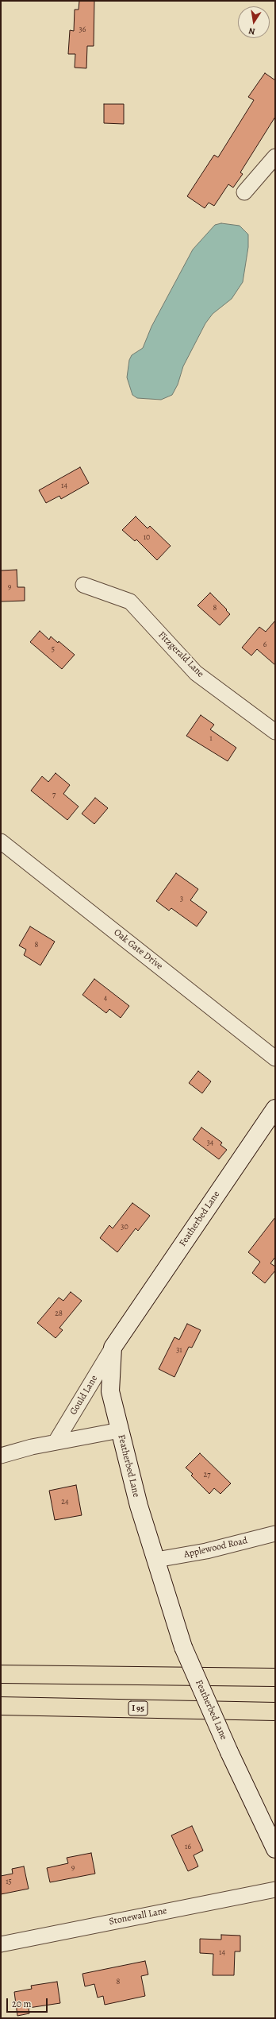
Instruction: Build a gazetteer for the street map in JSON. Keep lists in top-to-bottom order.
{
  "streets": {
    "highway": ["I 95"],
    "street": [
      "Fitzgerald Lane",
      "Oak Gate Drive",
      "Featherbed Lane",
      "Gould Lane",
      "Applewood Road",
      "Stonewall Lane"
    ]
  },
  "crossings": [
    ["Featherbed Lane", "Gould Lane"],
    ["Featherbed Lane", "Applewood Road"]
  ],
  "house_numbers": [
    "36",
    "14",
    "10",
    "9",
    "8",
    "6",
    "5",
    "1",
    "7",
    "3",
    "8",
    "4",
    "34",
    "30",
    "28",
    "31",
    "27",
    "24",
    "16",
    "9",
    "15",
    "14",
    "8"
  ],
  "scale_bar": "20 m",
  "north": "bottom"
}
